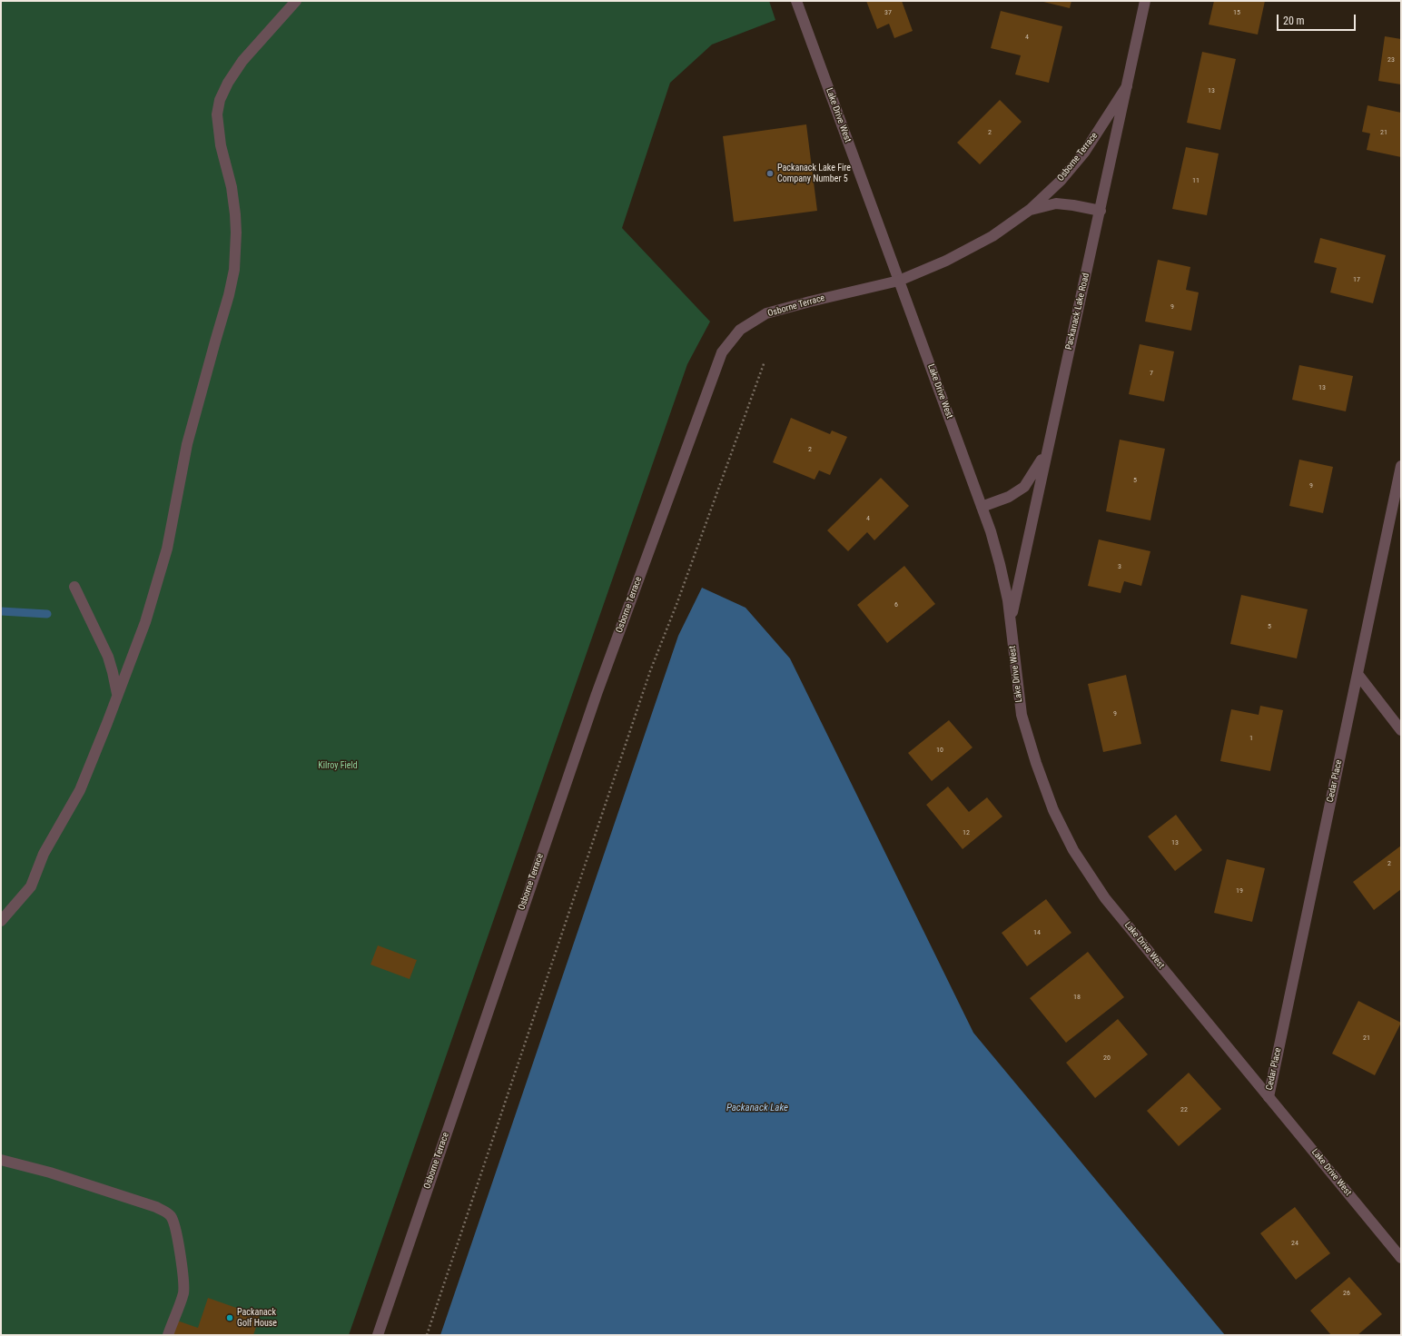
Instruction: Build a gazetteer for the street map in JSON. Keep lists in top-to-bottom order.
{
  "streets": {
    "street": [
      "Lake Drive West",
      "Osborne Terrace",
      "Packanack Lake Road",
      "Cedar Place"
    ]
  },
  "crossings": [
    ["Lake Drive West", "Osborne Terrace"],
    ["Lake Drive West", "Packanack Lake Road"],
    ["Lake Drive West", "Cedar Place"],
    ["Osborne Terrace", "Packanack Lake Road"]
  ],
  "water": ["Packanack Lake"],
  "parks": ["Kilroy Field"],
  "places": ["Packanack Lake Fire Company Number 5", "Packanack Golf House"],
  "house_numbers": [
    "37",
    "15",
    "4",
    "23",
    "13",
    "2",
    "21",
    "11",
    "17",
    "9",
    "7",
    "13",
    "2",
    "5",
    "9",
    "4",
    "3",
    "6",
    "5",
    "9",
    "1",
    "10",
    "12",
    "13",
    "2",
    "19",
    "14",
    "18",
    "21",
    "20",
    "22",
    "24",
    "26"
  ],
  "scale_bar": "20 m"
}
